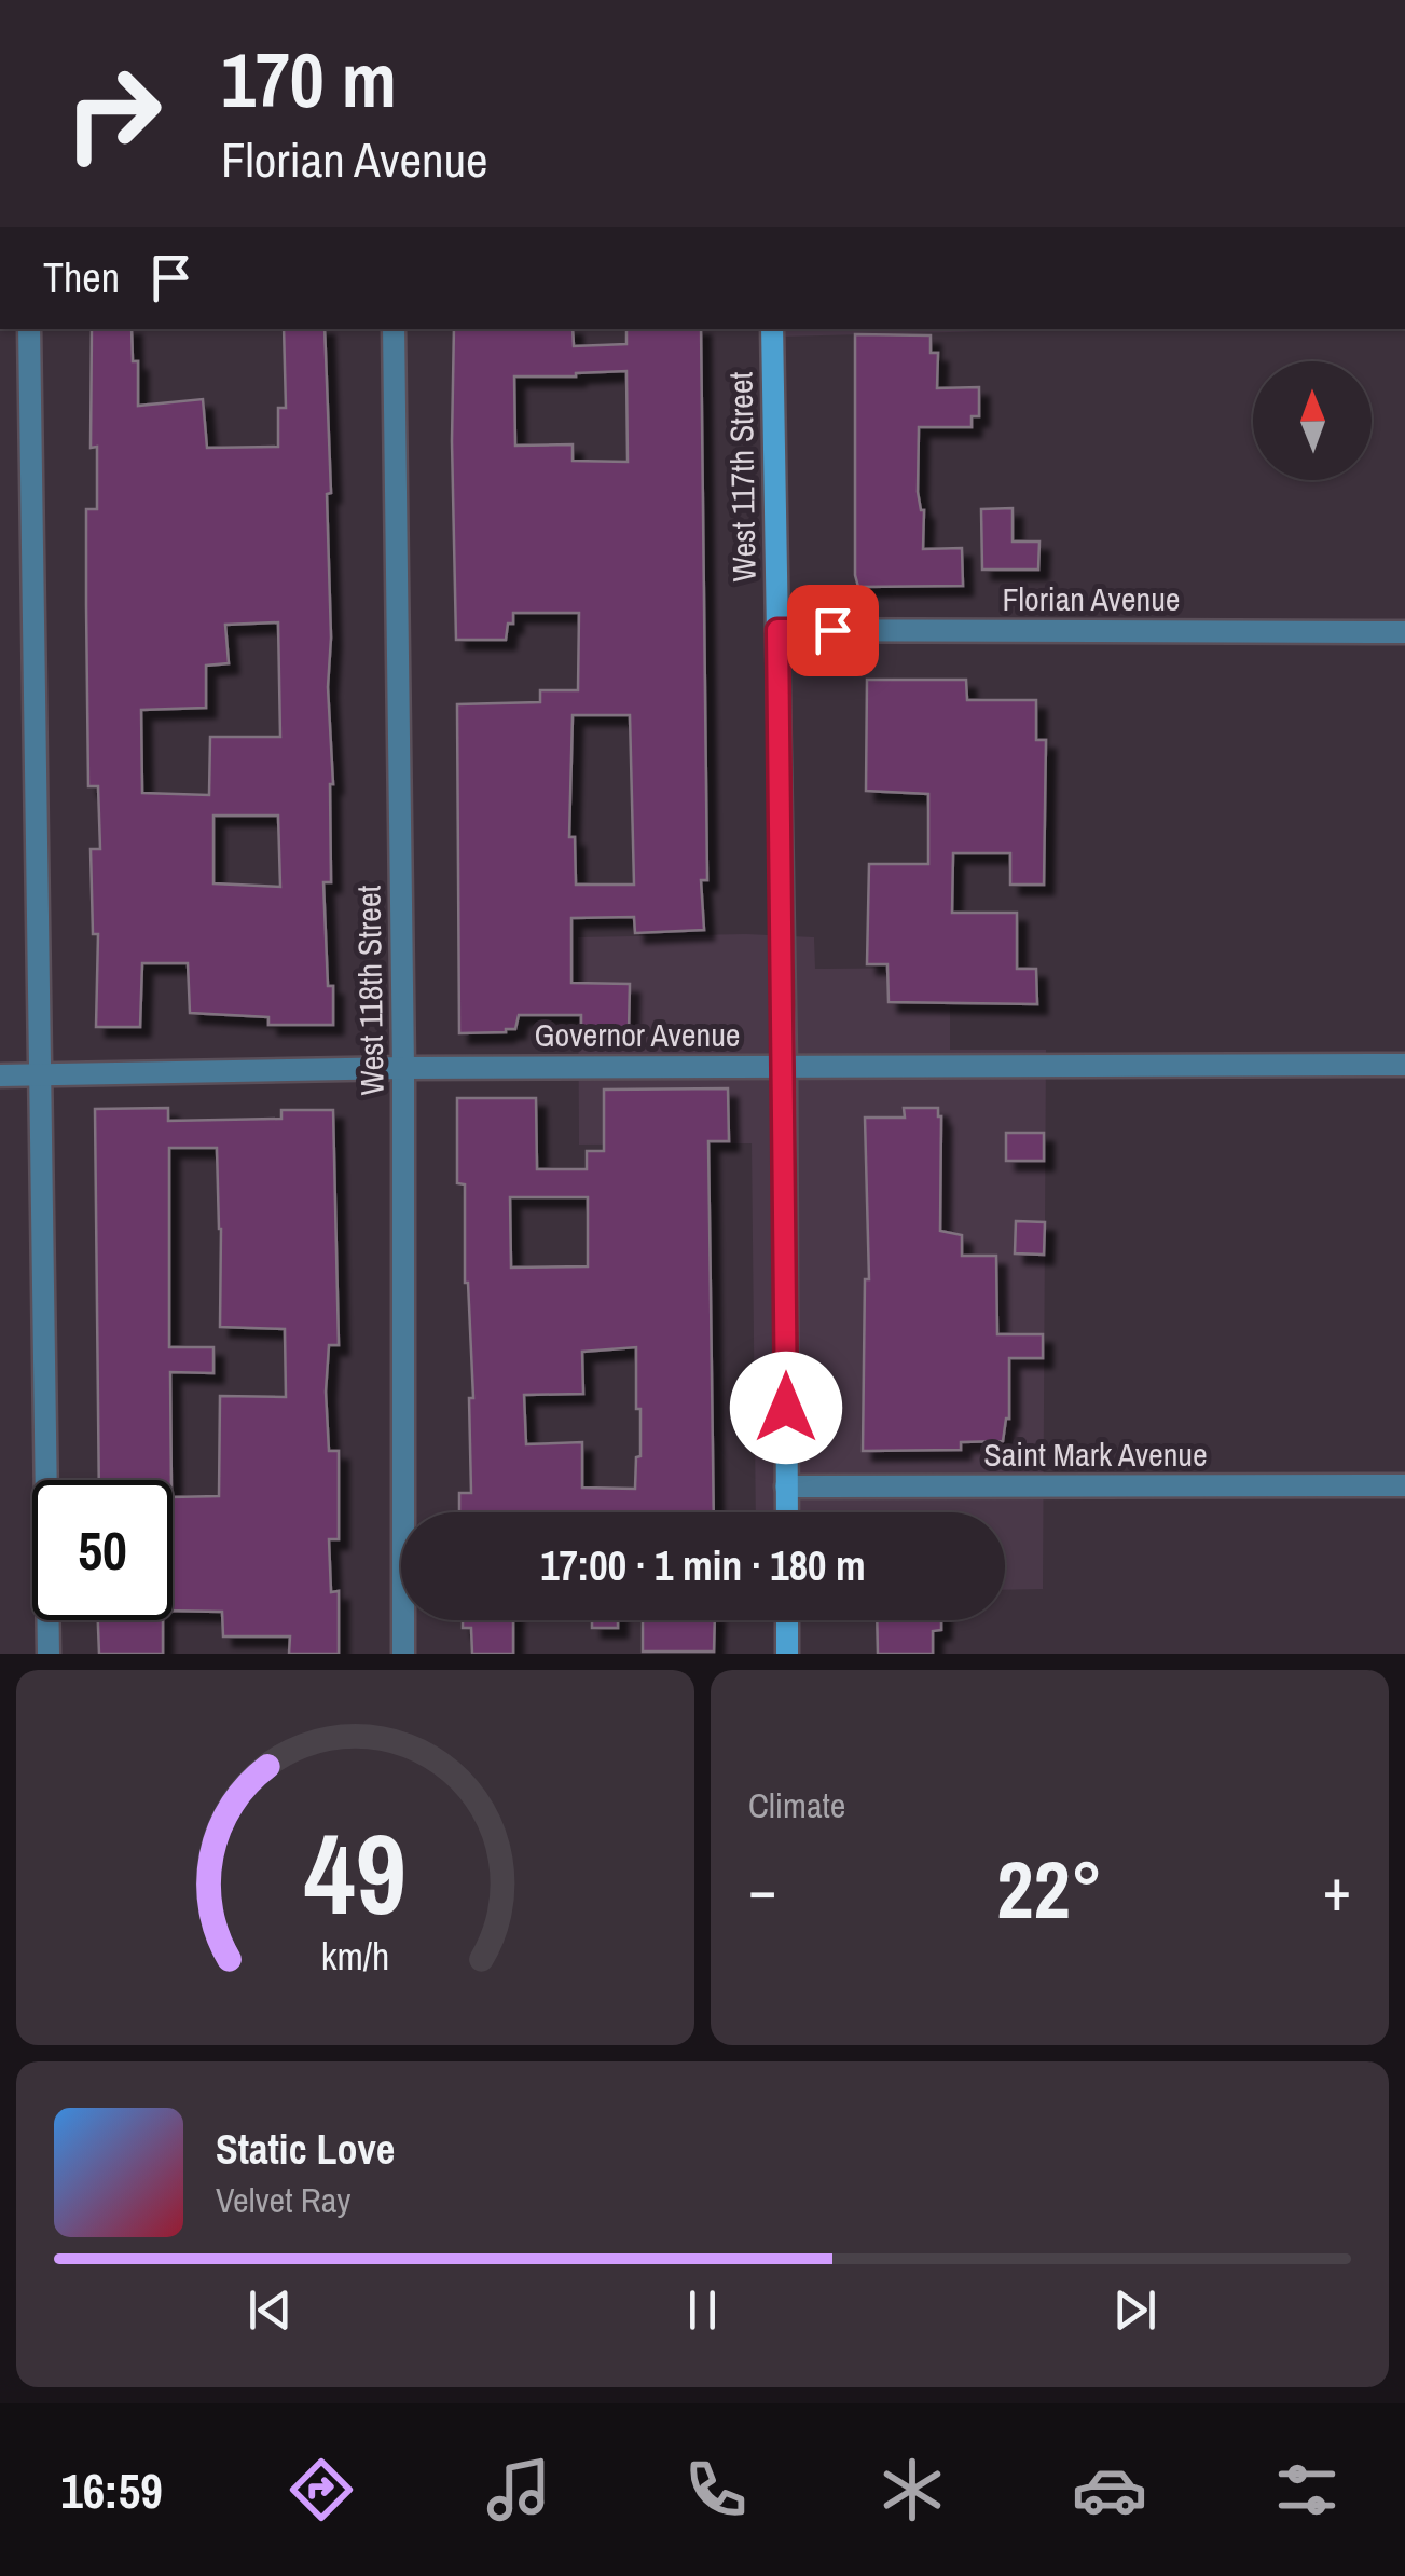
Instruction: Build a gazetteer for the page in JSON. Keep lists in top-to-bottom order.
{
  "streets": {
    "main road": ["West 117th Street"],
    "street": [
      "Florian Avenue",
      "West 118th Street",
      "Governor Avenue",
      "Saint Mark Avenue"
    ]
  },
  "crossings": [
    ["West 117th Street", "Florian Avenue"],
    ["West 117th Street", "Governor Avenue"],
    ["West 117th Street", "Saint Mark Avenue"],
    ["West 118th Street", "Governor Avenue"]
  ],
  "north": "top",
  "page": {
    "turn": ["170 m", "Florian Avenue"],
    "then": "Then",
    "limit": "50",
    "trip": "17:00 · 1 min · 180 m",
    "tile": "Climate",
    "heat": ["−", "22°", "+"],
    "song": ["Static Love", "Velvet Ray"],
    "tabs": "16:59",
    "gauge": ["49", "km/h"]
  }
}
